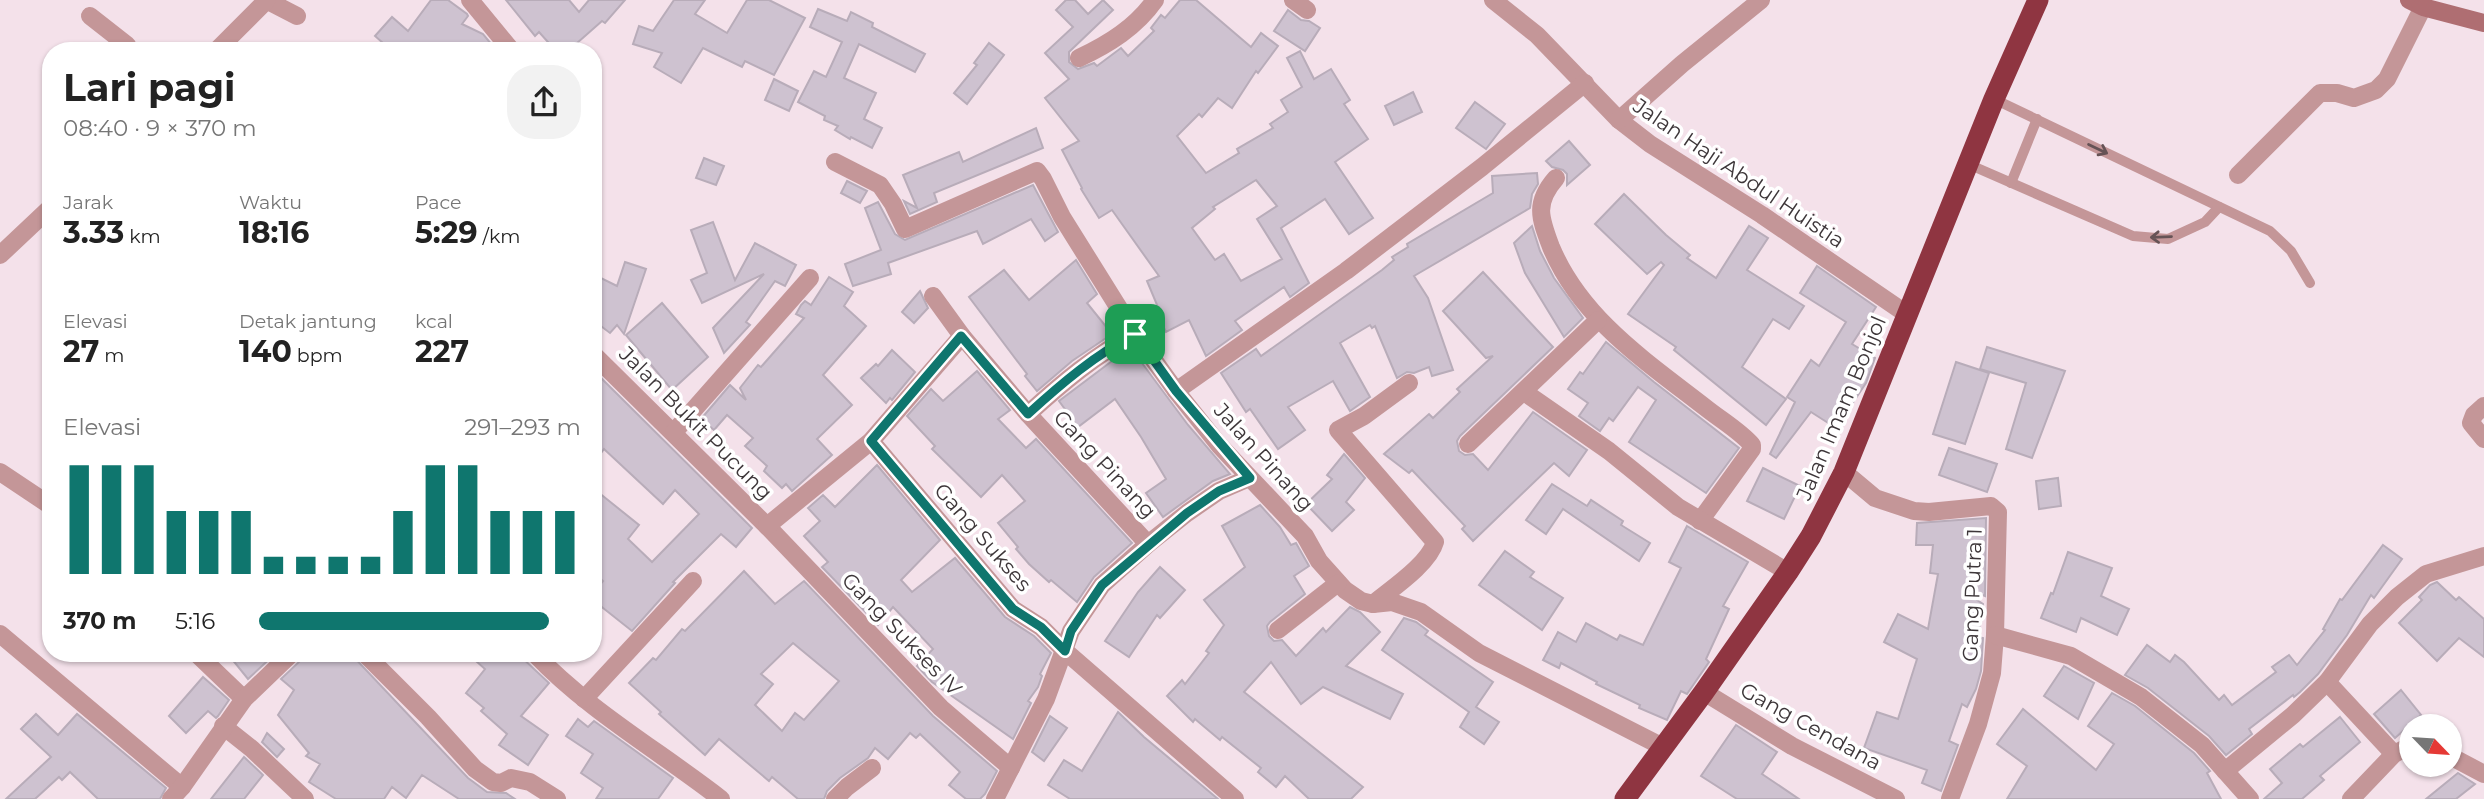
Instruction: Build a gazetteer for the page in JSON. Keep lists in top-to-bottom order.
{
  "streets": {
    "highway": ["Jalan Imam Bonjol"],
    "street": [
      "Jalan Haji Abdul Huistia",
      "Jalan Bukit Pucung",
      "Jalan Pinang",
      "Gang Pinang",
      "Gang Sukses",
      "Gang Putra 1",
      "Gang Sukses IV",
      "Gang Cendana"
    ]
  },
  "crossings": [
    ["Jalan Haji Abdul Huistia", "Jalan Imam Bonjol"],
    ["Jalan Imam Bonjol", "Jalan Pinang"],
    ["Jalan Imam Bonjol", "Gang Putra 1"],
    ["Jalan Imam Bonjol", "Gang Cendana"],
    ["Jalan Bukit Pucung", "Gang Sukses IV"],
    ["Jalan Pinang", "Gang Pinang"]
  ],
  "north": "bottom right",
  "page": {
    "heading": ["Lari pagi", "08:40 · 9 × 370 m"],
    "stats": [
      ["Jarak", "3.33 km"],
      ["Waktu", "18:16"],
      ["Pace", "5:29 /km"],
      ["Elevasi", "27 m"],
      ["Detak jantung", "140 bpm"],
      ["kcal", "227"]
    ],
    "chart": ["Elevasi", "291–293 m"],
    "list": [
      {
        "name": "370 m",
        "note": "5:16"
      }
    ]
  }
}
